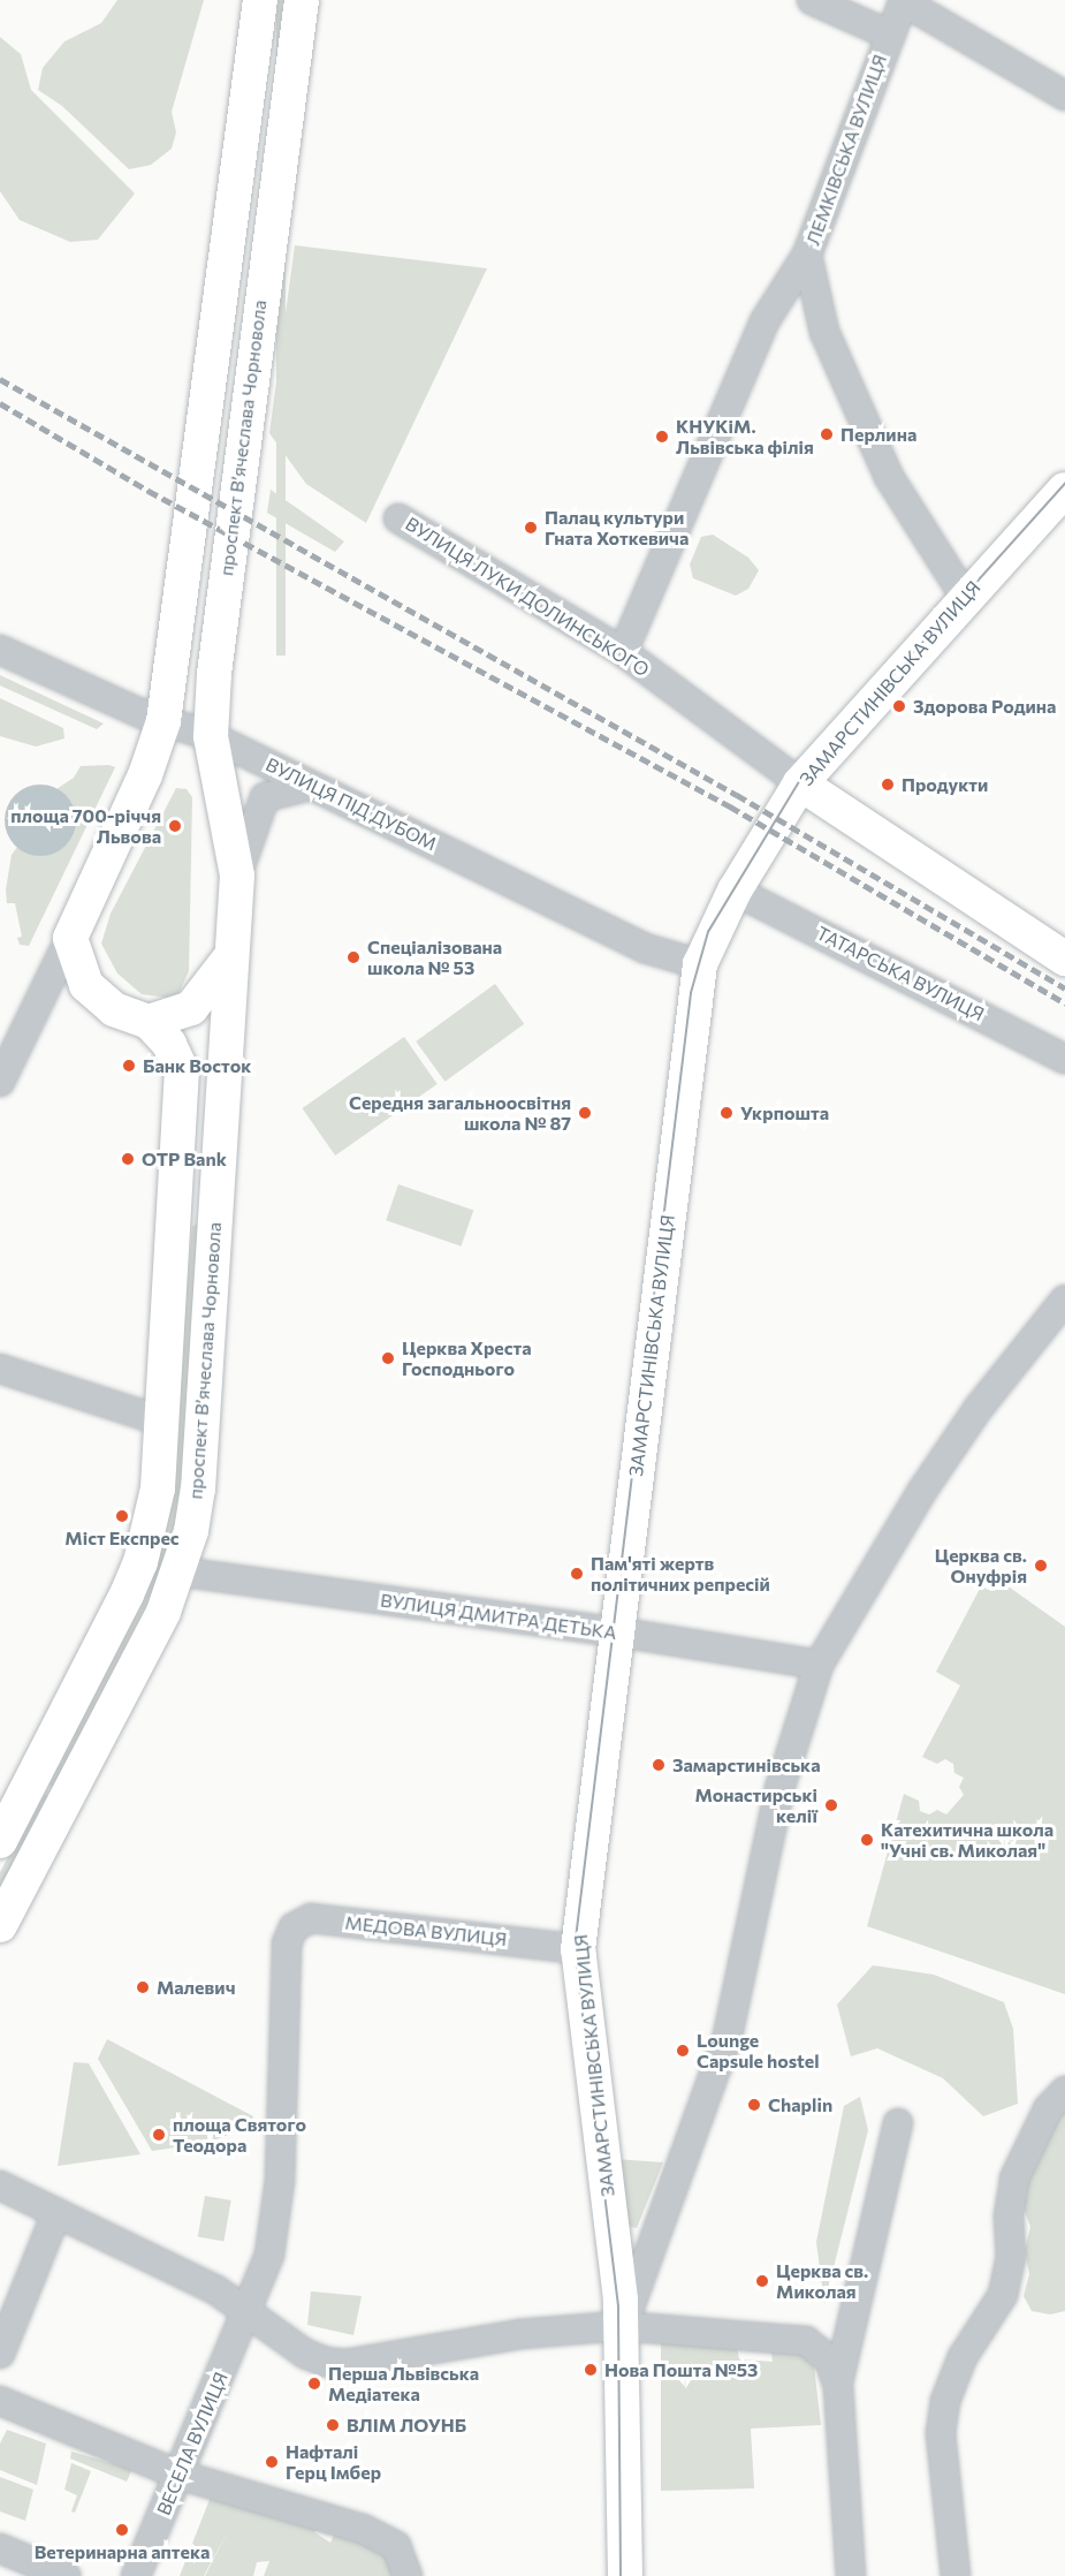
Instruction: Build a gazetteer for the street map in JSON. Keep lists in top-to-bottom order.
{
  "streets": {
    "main road": ["проспект Вʼячеслава Чорновола", "ВУЛИЦЯ ЛУКИ ДОЛИНСЬКОГО", "ЗАМАРСТИНІВСЬКА ВУЛИЦЯ"],
    "street": [
      "ЛЕМКІВСЬКА ВУЛИЦЯ",
      "ВУЛИЦЯ ПІД ДУБОМ",
      "ТАТАРСЬКА ВУЛИЦЯ",
      "ВУЛИЦЯ ДМИТРА ДЕТЬКА",
      "МЕДОВА ВУЛИЦЯ",
      "ВЕСЕЛА ВУЛИЦЯ"
    ]
  },
  "crossings": [
    ["ЛЕМКІВСЬКА ВУЛИЦЯ", "ЗАМАРСТИНІВСЬКА ВУЛИЦЯ"],
    ["проспект Вʼячеслава Чорновола", "ВУЛИЦЯ ПІД ДУБОМ"],
    ["проспект Вʼячеслава Чорновола", "ВУЛИЦЯ ДМИТРА ДЕТЬКА"],
    ["ВУЛИЦЯ ЛУКИ ДОЛИНСЬКОГО", "ЗАМАРСТИНІВСЬКА ВУЛИЦЯ"],
    ["ЗАМАРСТИНІВСЬКА ВУЛИЦЯ", "ВУЛИЦЯ ПІД ДУБОМ"],
    ["ЗАМАРСТИНІВСЬКА ВУЛИЦЯ", "ТАТАРСЬКА ВУЛИЦЯ"],
    ["ЗАМАРСТИНІВСЬКА ВУЛИЦЯ", "ВУЛИЦЯ ДМИТРА ДЕТЬКА"],
    ["ЗАМАРСТИНІВСЬКА ВУЛИЦЯ", "МЕДОВА ВУЛИЦЯ"],
    ["МЕДОВА ВУЛИЦЯ", "ВЕСЕЛА ВУЛИЦЯ"]
  ],
  "places": [
    "Перлина",
    "КНУКіМ. Львівська філія",
    "Палац культури Гната Хоткевича",
    "Здорова Родина",
    "Продукти",
    "площа 700-річчя Львова",
    "Спеціалізована школа № 53",
    "Банк Восток",
    "Середня загальноосвітня школа № 87",
    "Укрпошта",
    "OTP Bank",
    "Церква Хреста Господнього",
    "Міст Експрес",
    "Церква св. Онуфрія",
    "Пам'яті жертв політичних репресій",
    "Замарстинівська",
    "Монастирські келії",
    "Катехитична школа \"Учні св. Миколая\"",
    "Малевич",
    "Lounge Capsule hostel",
    "Chaplin",
    "площа Святого Теодора",
    "Церква св. Миколая",
    "Нова Пошта №53",
    "Перша Львівська Медіатека",
    "ВЛІМ ЛОУНБ",
    "Нафталі Герц Імбер",
    "Ветеринарна аптека"
  ]
}
